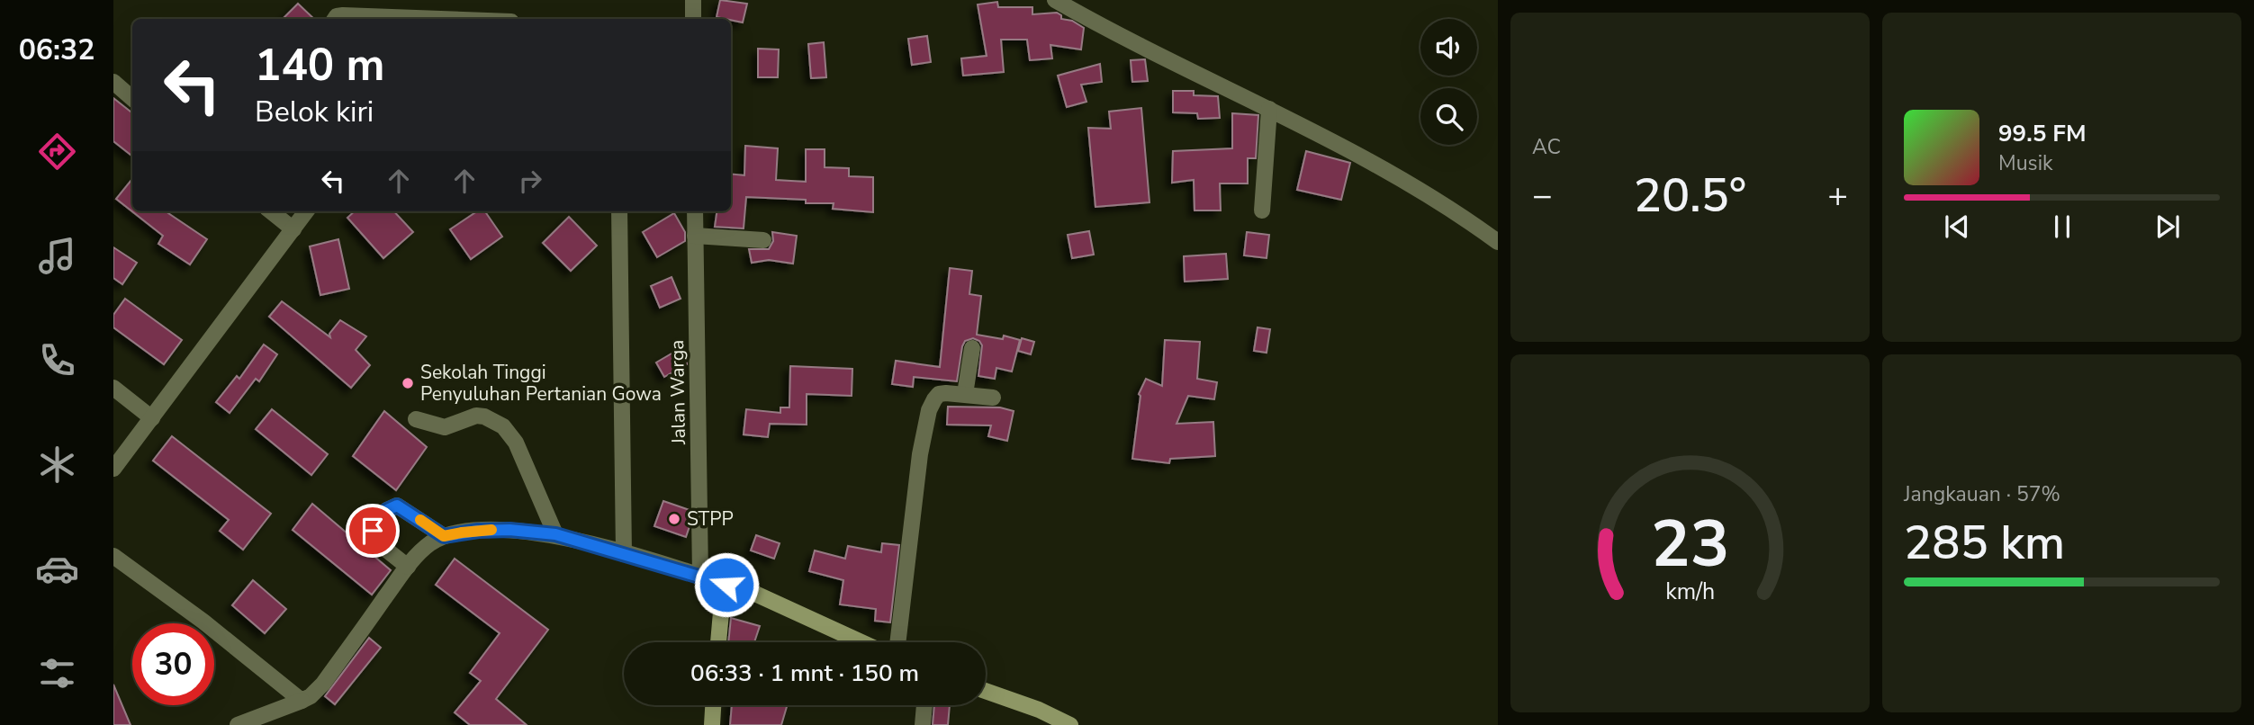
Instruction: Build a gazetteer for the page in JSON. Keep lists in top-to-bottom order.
{
  "streets": {
    "street": ["Jalan Warga"]
  },
  "places": ["Sekolah Tinggi Penyuluhan Pertanian Gowa", "STPP"],
  "page": {
    "tabs": "06:32",
    "tile": [
      "AC",
      ["Jangkauan · 57%", "285 km"]
    ],
    "turn": ["140 m", "Belok kiri"],
    "song": ["99.5 FM", "Musik"],
    "heat": ["−", "20.5°", "+"],
    "limit": "30",
    "trip": "06:33 · 1 mnt · 150 m",
    "gauge": ["23", "km/h"]
  }
}
